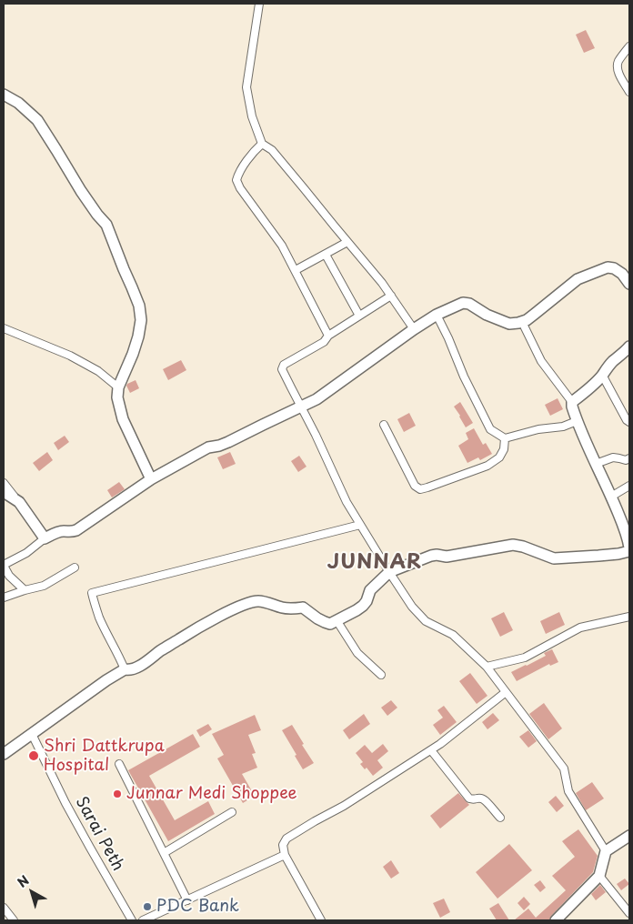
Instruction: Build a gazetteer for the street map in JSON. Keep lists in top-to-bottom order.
{
  "streets": {
    "street": ["Sarai Peth"]
  },
  "districts": ["JUNNAR"],
  "places": ["Shri Dattkrupa Hospital", "Junnar Medi Shoppee", "PDC Bank"],
  "north": "top left"
}
